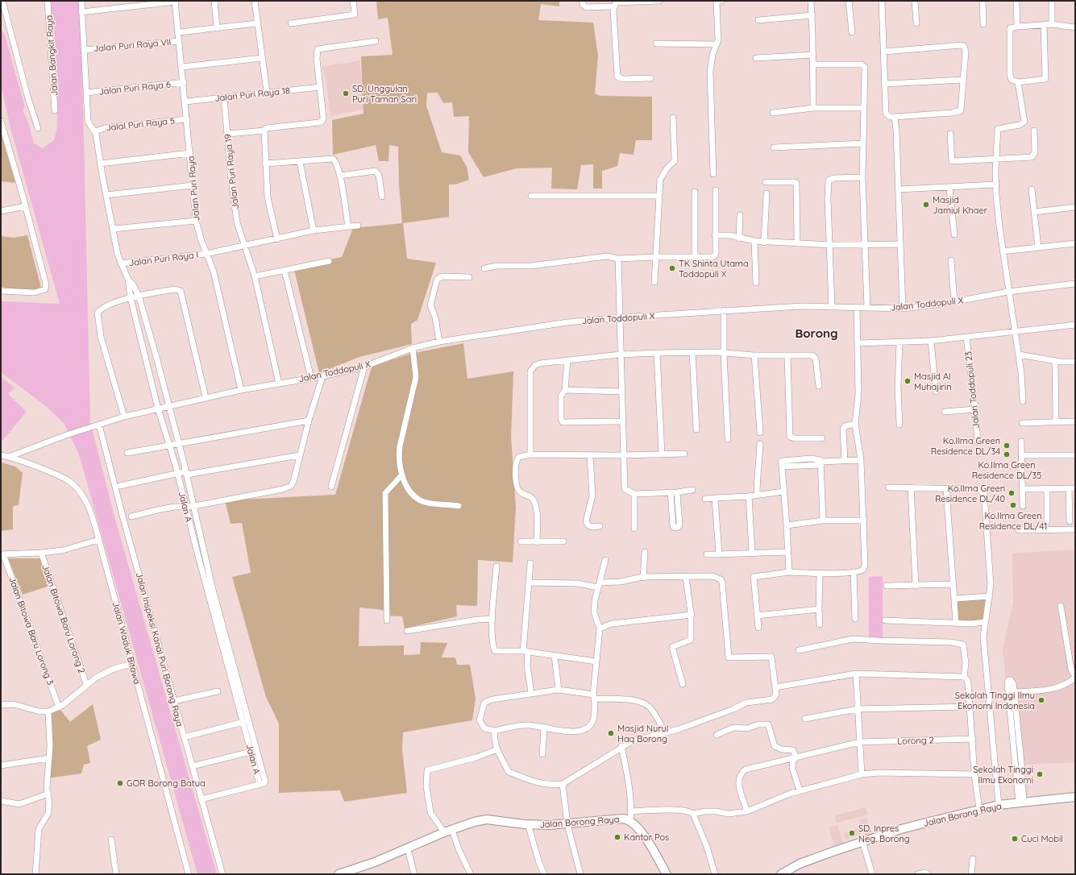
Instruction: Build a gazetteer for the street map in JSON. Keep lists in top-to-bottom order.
{
  "streets": {
    "main road": ["Jalan Borong Raya"],
    "street": [
      "Jalan Puri Raya VII",
      "Jalan Bangkit Raya",
      "Jalan Puri Raya 6",
      "Jalan Puri Raya 18",
      "Jalal Puri Raya 5",
      "Jalan Puri Raya 19",
      "Jalan Puri Raya",
      "Jalan Puri Raya I",
      "Jalan Toddopuli X",
      "Jalan Toddopuli 23",
      "Jalan A",
      "Jalan Bitowa Baru Lorong 2",
      "Jalan Bitowa Baru Lorong 3",
      "Jalan Waduk Bitowa",
      "Jalan Inspeksi Kanal Puri Borong Raya",
      "Lorong 2"
    ]
  },
  "crossings": [
    ["Jalan Puri Raya VII", "Jalan Puri Raya"],
    ["Jalan Puri Raya 6", "Jalan Puri Raya"],
    ["Jalan Puri Raya 18", "Jalan Puri Raya 19"],
    ["Jalan Puri Raya 18", "Jalan Puri Raya"],
    ["Jalal Puri Raya 5", "Jalan Puri Raya"],
    ["Jalan Puri Raya 19", "Jalan Puri Raya I"],
    ["Jalan Puri Raya 19", "Jalan Toddopuli X"],
    ["Jalan Puri Raya", "Jalan Puri Raya I"],
    ["Jalan Puri Raya", "Jalan Toddopuli X"],
    ["Jalan Toddopuli X", "Jalan A"],
    ["Jalan Toddopuli X", "Jalan Waduk Bitowa"],
    ["Jalan Toddopuli X", "Jalan Inspeksi Kanal Puri Borong Raya"]
  ],
  "districts": ["Borong"],
  "places": [
    "SD. Unggulan Puri Taman Sari",
    "Masjid Jamiul Khaer",
    "TK Shinta Utama Toddopuli X",
    "Masjid Al Muhajirin",
    "Ko.Ilma Green Residence DL/34",
    "Ko.Ilma Green Residence DL/35",
    "Ko.Ilma Green Residence DL/40",
    "Ko.Ilma Green Residence DL/41",
    "Sekolah Tinggi Ilmu Ekonomi Indonesia",
    "Masjid Nurul Haq Borong",
    "Sekolah Tinggi Ilmu Ekonomi",
    "GOR Borong Batua",
    "SD. Inpres Neg. Borong",
    "Kantor Pos",
    "Cuci Mobil"
  ]
}
